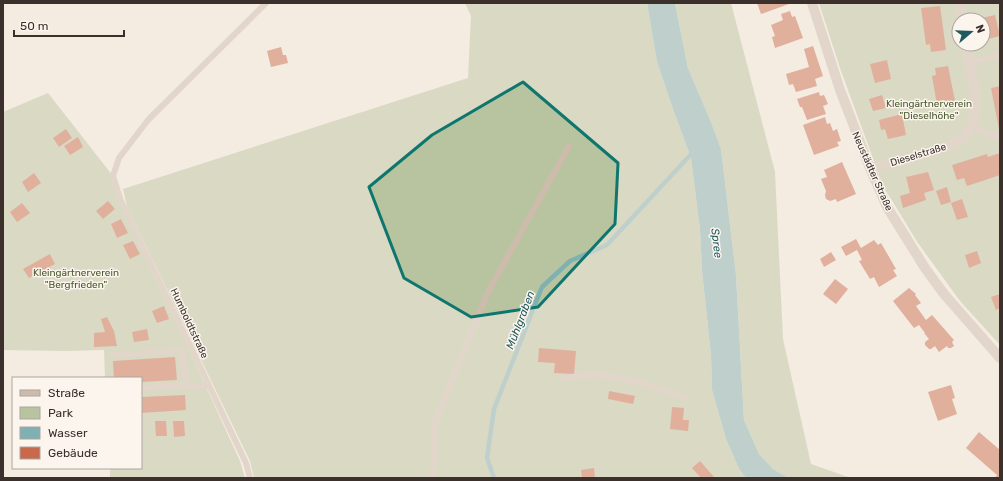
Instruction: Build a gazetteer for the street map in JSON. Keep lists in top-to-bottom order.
{
  "streets": {
    "street": ["Dieselstraße", "Neustädter Straße"],
    "lane": ["Humboldtstraße"]
  },
  "crossings": [
    ["Dieselstraße", "Neustädter Straße"]
  ],
  "water": ["Spree", "Mühlgraben"],
  "parks": ["Kleingärtnerverein \"Dieselhöhe\"", "Kleingärtnerverein \"Bergfrieden\""],
  "legend": [
    "Straße",
    "Park",
    "Wasser",
    "Gebäude"
  ],
  "scale_bar": "50 m",
  "north": "right"
}
